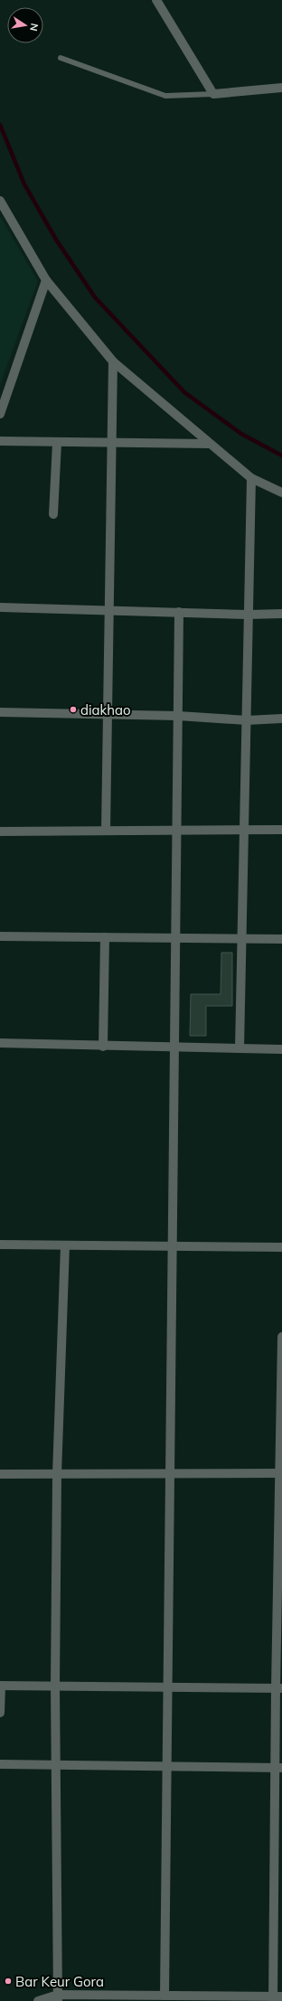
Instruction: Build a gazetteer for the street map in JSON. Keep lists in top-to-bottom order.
{
  "places": ["diakhao", "Bar Keur Gora"],
  "north": "right"
}
